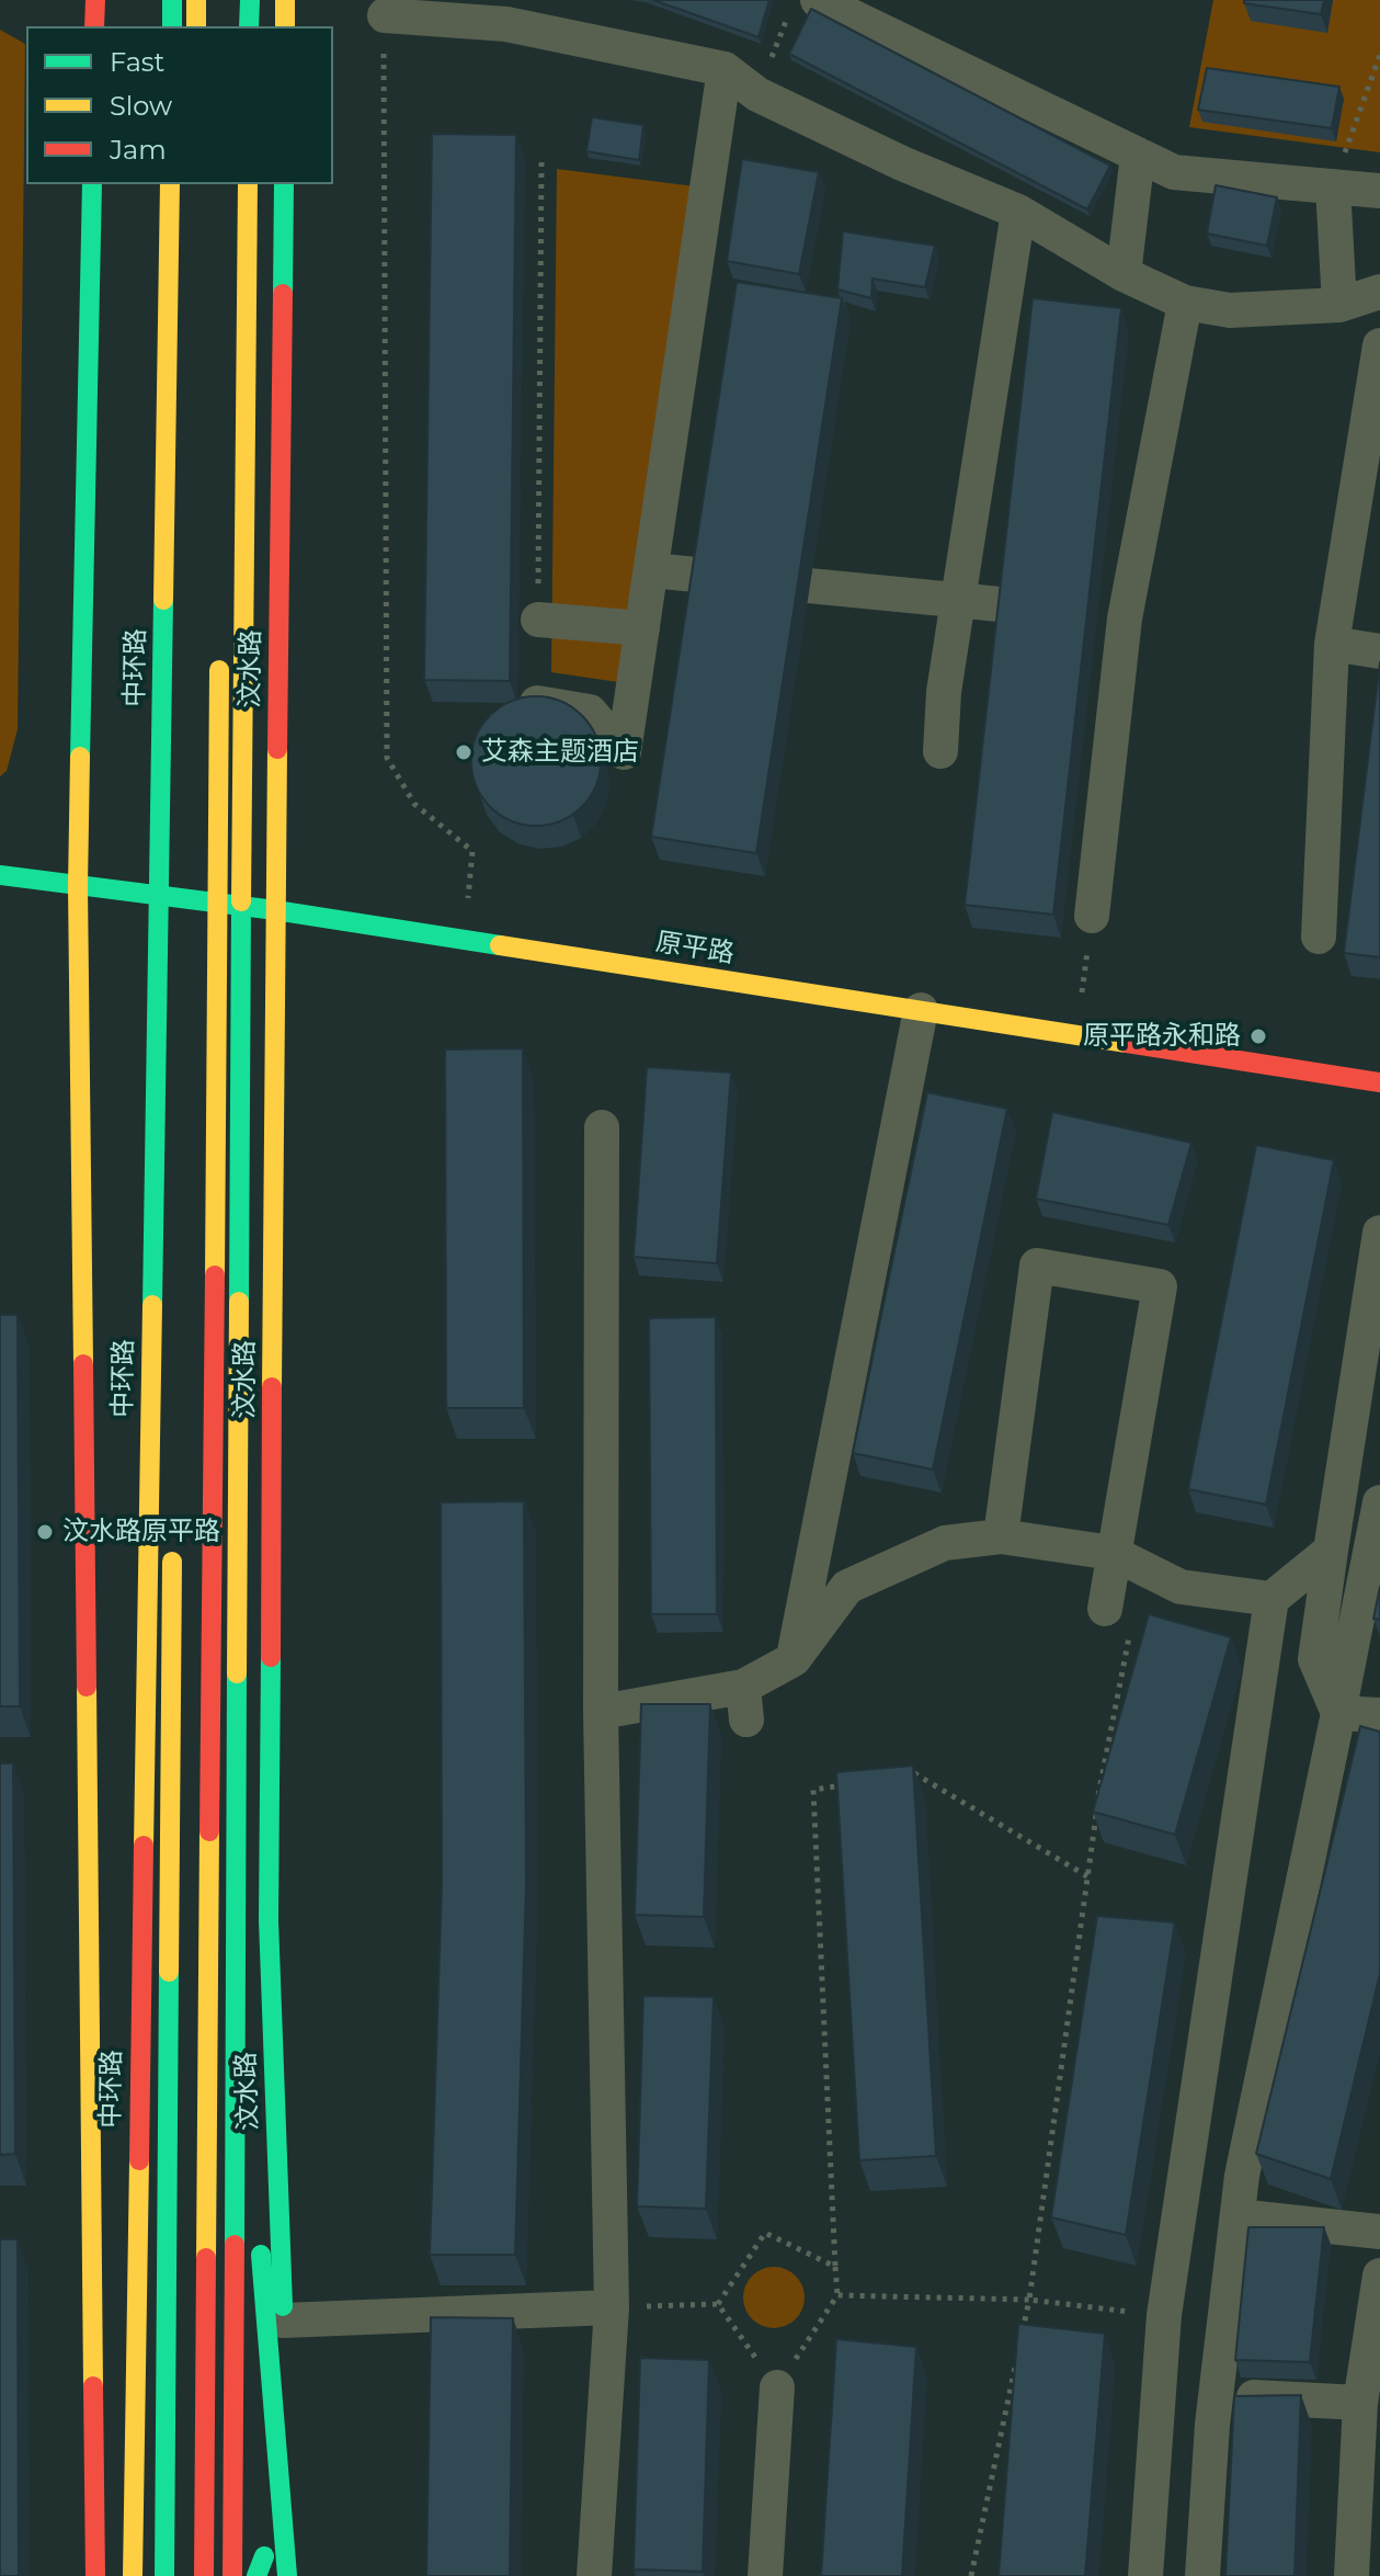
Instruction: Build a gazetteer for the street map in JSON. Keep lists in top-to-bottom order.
{
  "streets": {
    "main road": ["中环路", "汶水路", "原平路"]
  },
  "crossings": [
    ["汶水路", "原平路"]
  ],
  "places": ["艾森主题酒店", "原平路永和路", "汶水路原平路"],
  "legend": ["Fast", "Slow", "Jam"]
}
